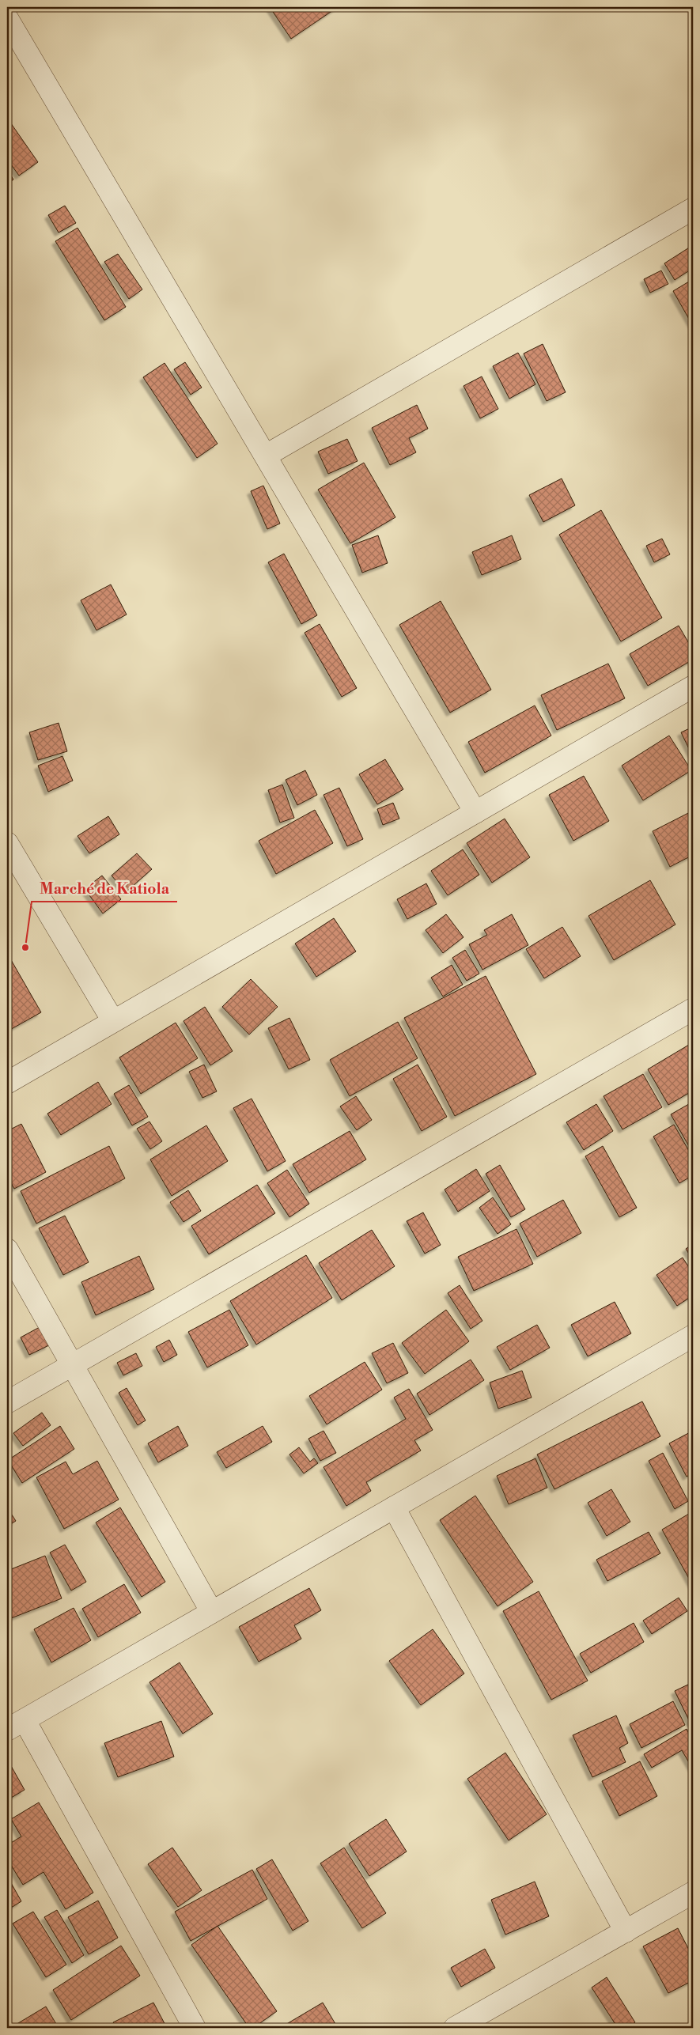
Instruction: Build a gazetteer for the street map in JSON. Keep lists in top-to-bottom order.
{
  "places": ["Marché de Katiola"]
}
